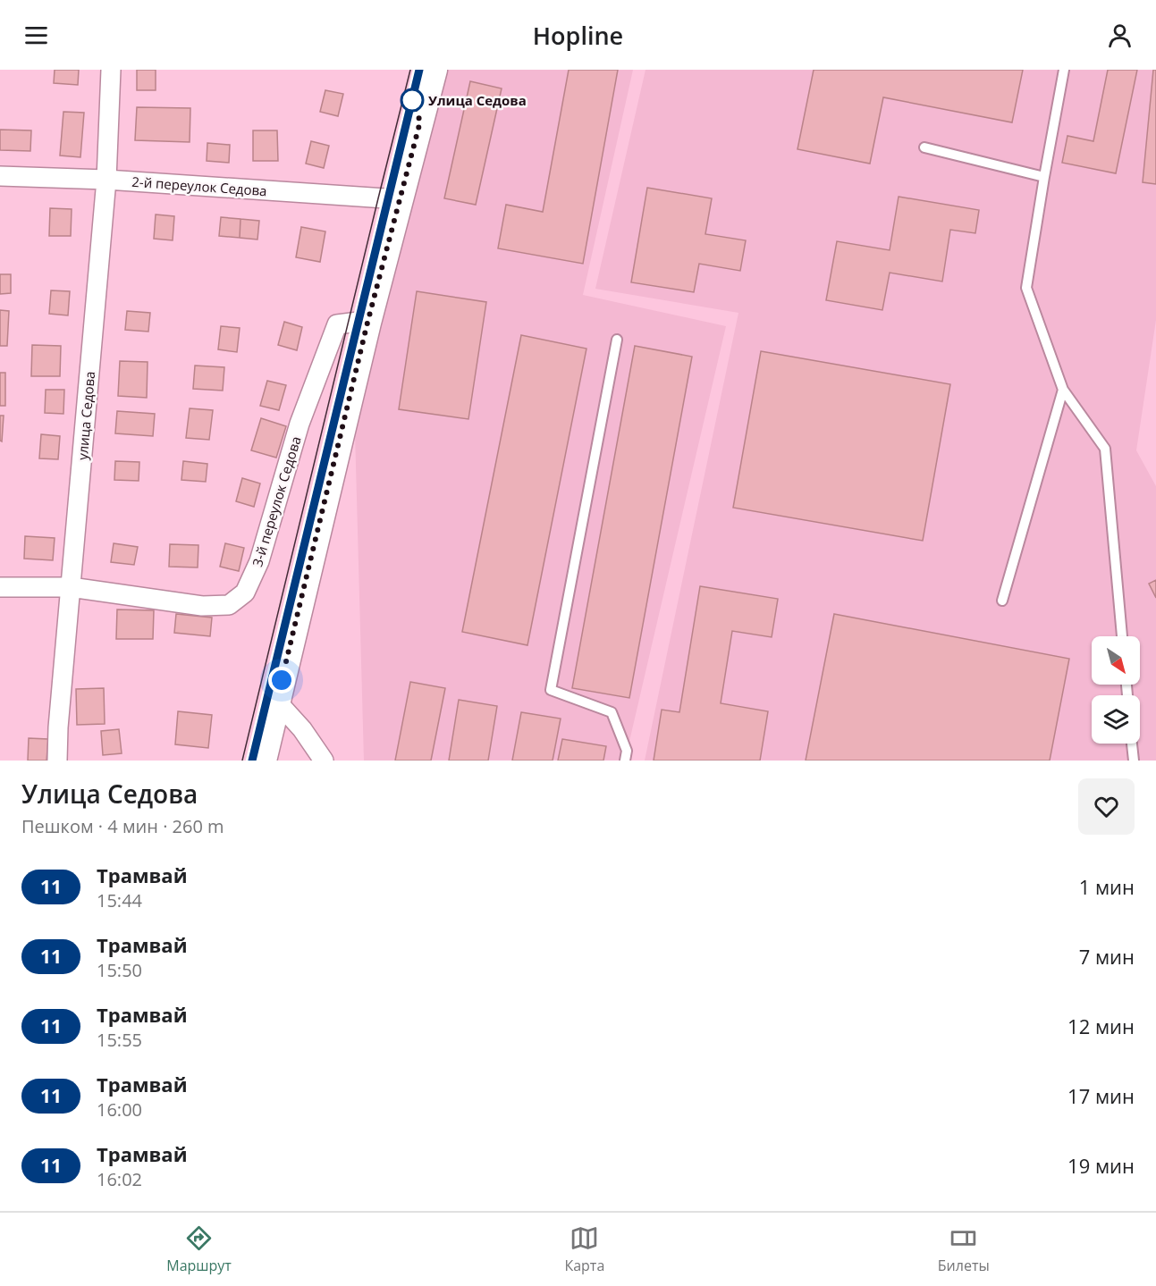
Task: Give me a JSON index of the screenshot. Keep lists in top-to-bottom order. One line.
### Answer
{"streets":{"street":["2-й переулок Седова","улица Седова","3-й переулок Седова"]},"crossings":[["2-й переулок Седова","улица Седова"],["улица Седова","3-й переулок Седова"]],"places":["Улица Седова"],"lines":["tram line 11"],"north":"bottom right","page":{"header":"Hopline","heading":["Улица Седова","Пешком · 4 мин · 260 m"],"list":[{"mark":"11","name":"Трамвай","note":"15:44","value":"1 мин"},{"mark":"11","name":"Трамвай","note":"15:50","value":"7 мин"},{"mark":"11","name":"Трамвай","note":"15:55","value":"12 мин"},{"mark":"11","name":"Трамвай","note":"16:00","value":"17 мин"},{"mark":"11","name":"Трамвай","note":"16:02","value":"19 мин"}],"tabs":["Маршрут","Карта","Билеты"]}}
